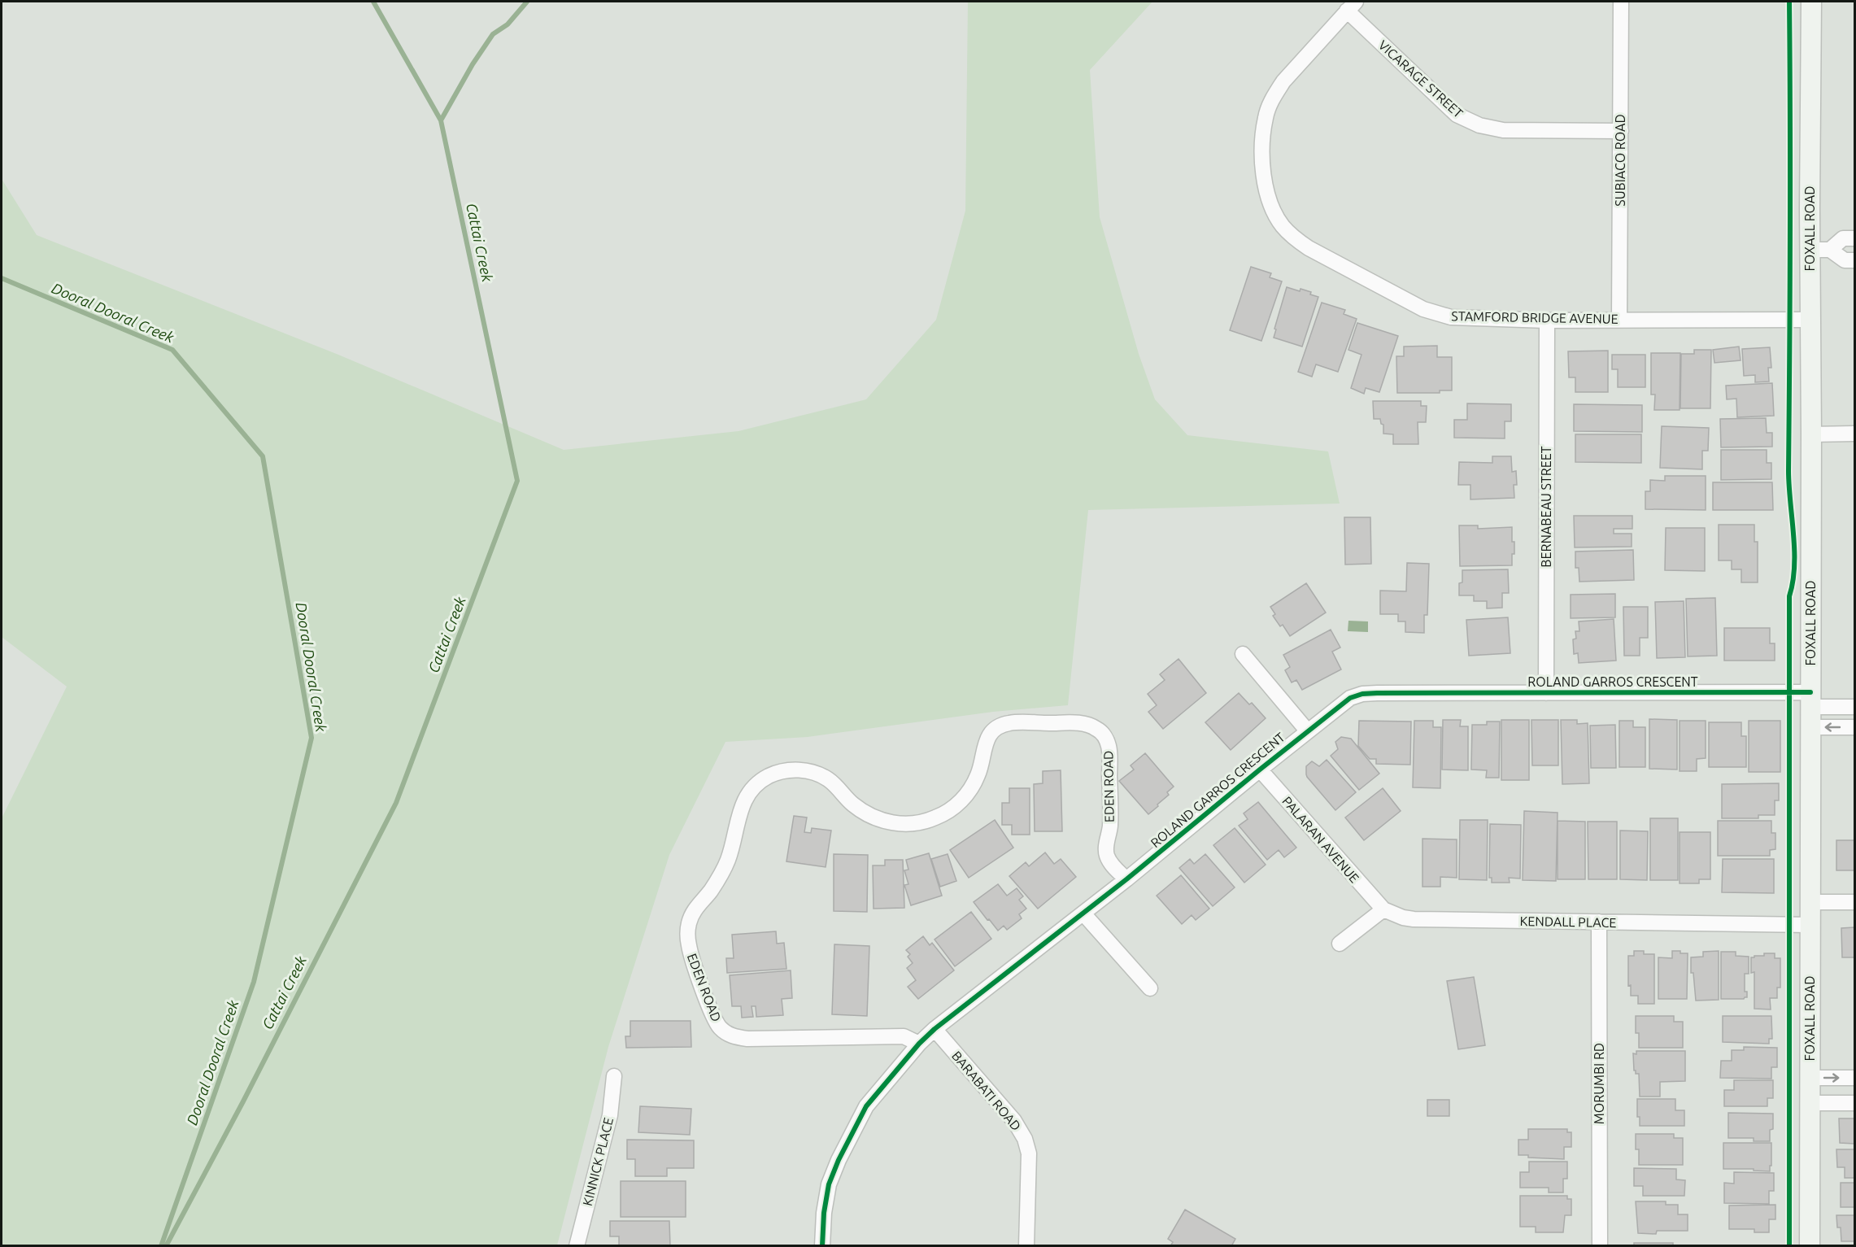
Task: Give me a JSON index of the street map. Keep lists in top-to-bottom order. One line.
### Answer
{"streets":{"street":["VICARAGE STREET","SUBIACO ROAD","FOXALL ROAD","STAMFORD BRIDGE AVENUE","BERNABEAU STREET","ROLAND GARROS CRESCENT","EDEN ROAD","PALARAN AVENUE","KENDALL PLACE","MORUMBI RD","BARABATI ROAD","KINNICK PLACE"]},"crossings":[["VICARAGE STREET","SUBIACO ROAD"],["VICARAGE STREET","STAMFORD BRIDGE AVENUE"],["SUBIACO ROAD","STAMFORD BRIDGE AVENUE"],["FOXALL ROAD","STAMFORD BRIDGE AVENUE"],["FOXALL ROAD","ROLAND GARROS CRESCENT"],["FOXALL ROAD","KENDALL PLACE"],["STAMFORD BRIDGE AVENUE","BERNABEAU STREET"],["BERNABEAU STREET","ROLAND GARROS CRESCENT"],["ROLAND GARROS CRESCENT","EDEN ROAD"],["ROLAND GARROS CRESCENT","PALARAN AVENUE"],["ROLAND GARROS CRESCENT","BARABATI ROAD"],["PALARAN AVENUE","KENDALL PLACE"],["KENDALL PLACE","MORUMBI RD"]],"water":["Cattai Creek","Dooral Dooral Creek"]}
